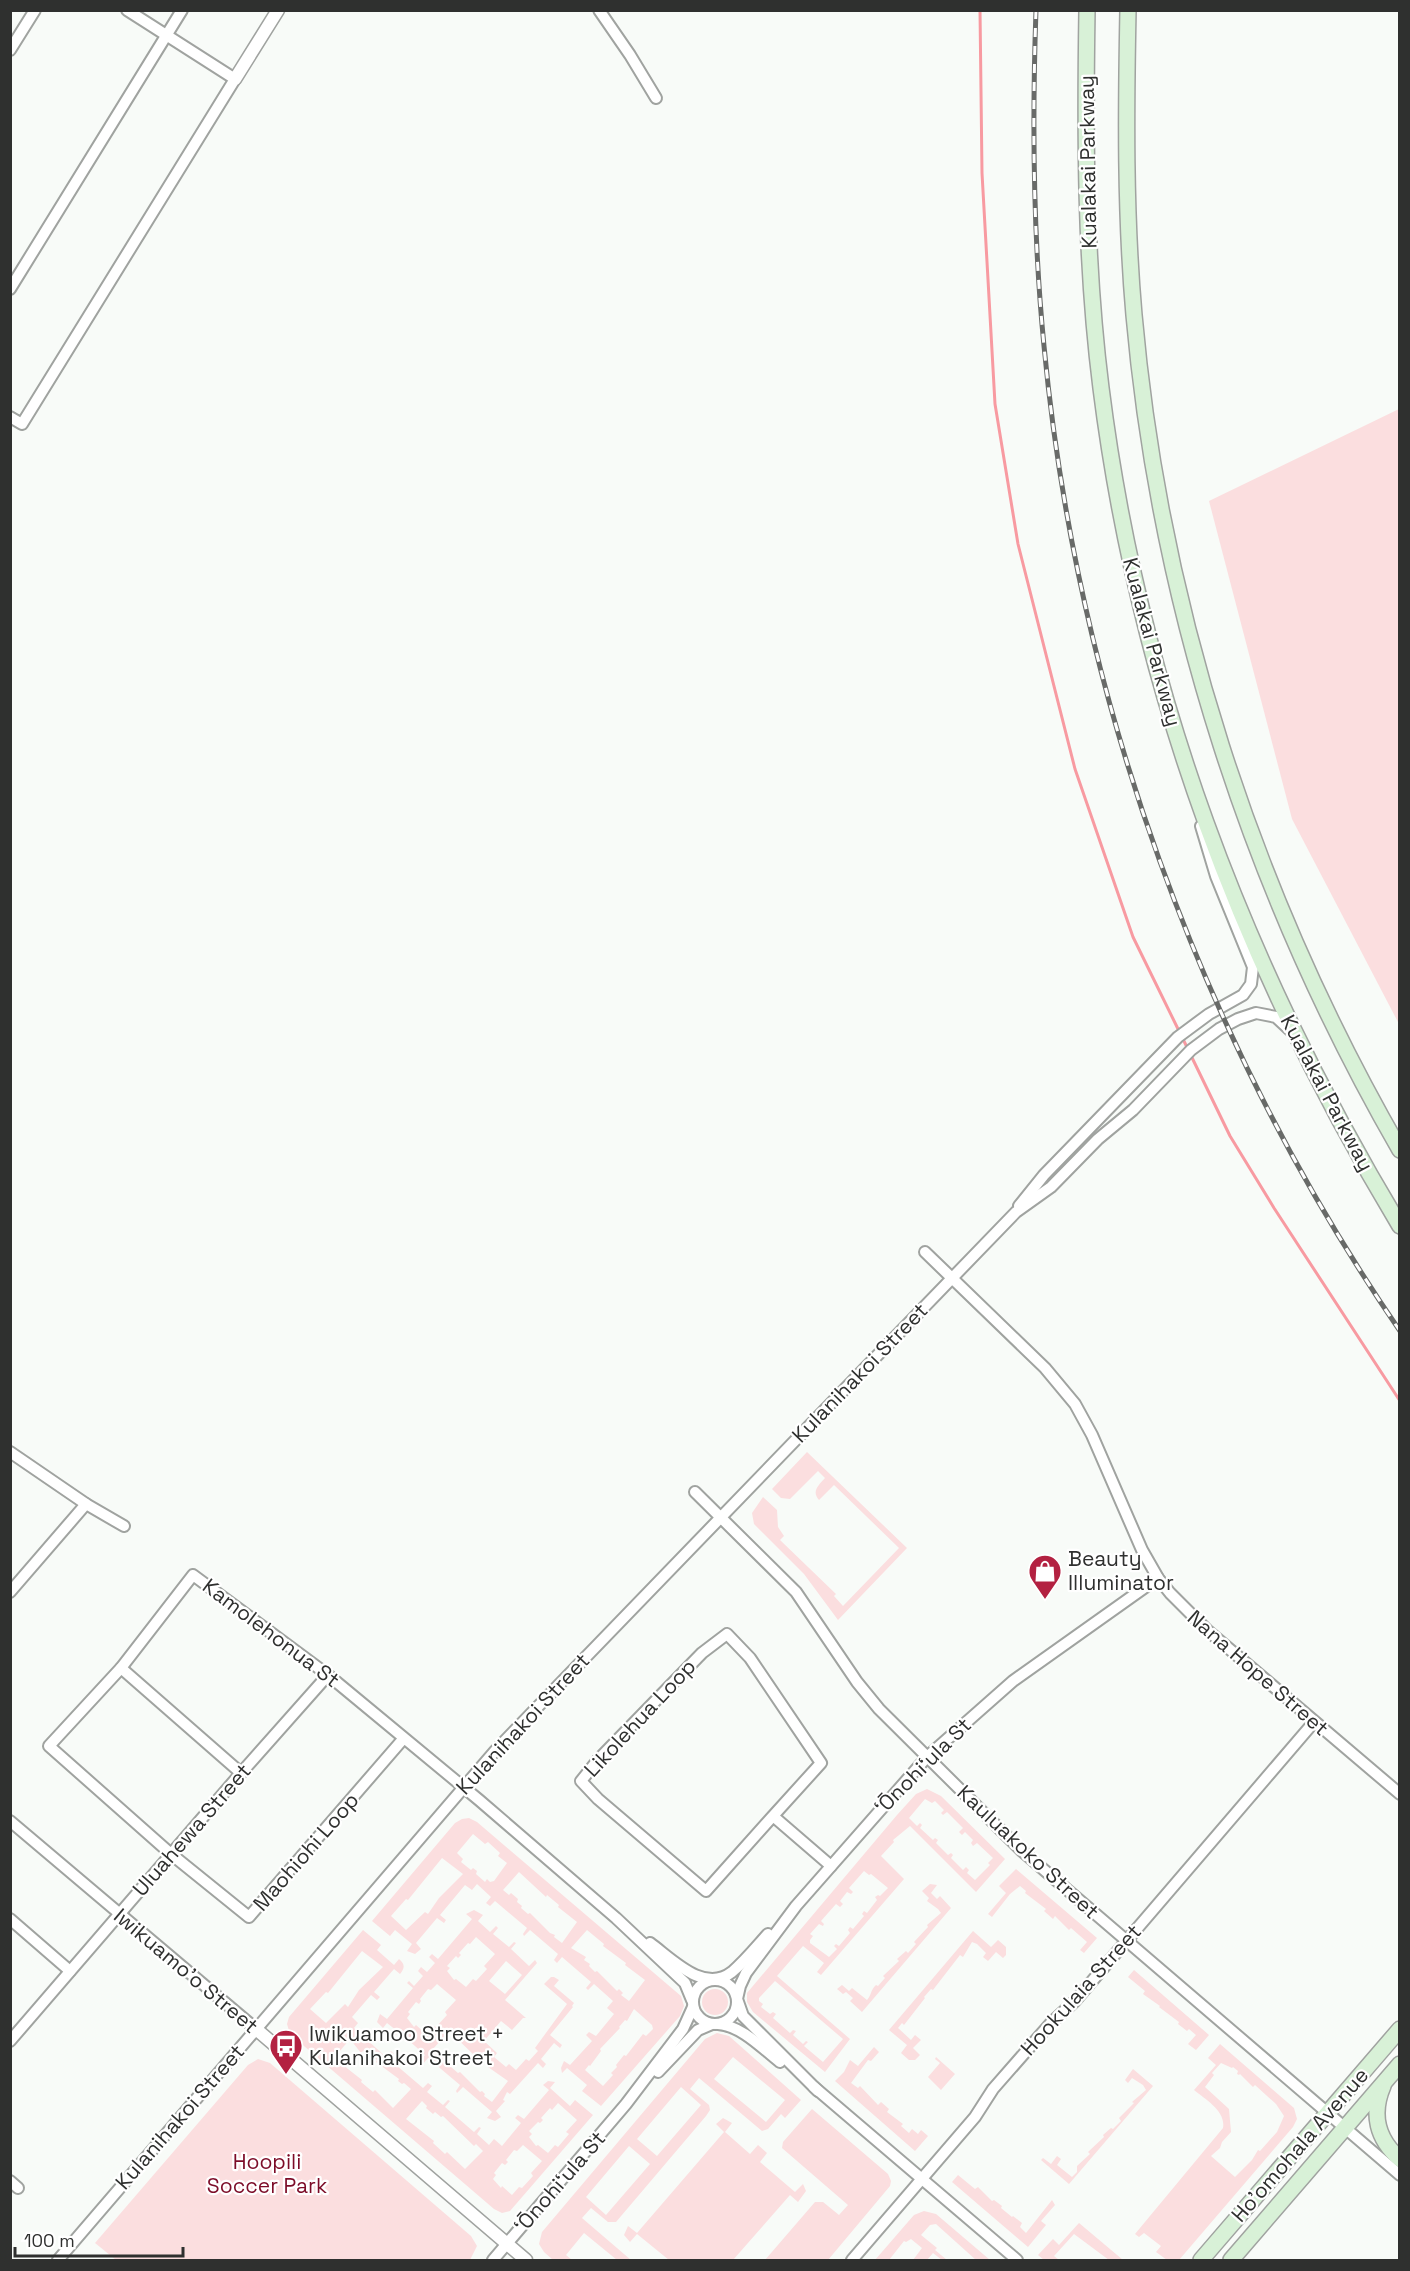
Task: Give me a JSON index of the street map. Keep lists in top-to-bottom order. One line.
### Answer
{"streets":{"main road":["Kualakai Parkway","Ho’omohala Avenue"],"street":["Kulanihakoi Street","Kamolehonua St","Nana Hope Street","Likolehua Loop","‘Ōnohi‘ula St","Uluahewa Street","Maohiohi Loop","Kauluakoko Street","Iwikuamo'o Street","Hookulaia Street"]},"crossings":[["Kualakai Parkway","Kulanihakoi Street"],["Kulanihakoi Street","Kamolehonua St"],["Kulanihakoi Street","Nana Hope Street"],["Kulanihakoi Street","Kauluakoko Street"],["Kulanihakoi Street","Iwikuamo'o Street"],["Kamolehonua St","‘Ōnohi‘ula St"],["Kamolehonua St","Uluahewa Street"],["Kamolehonua St","Maohiohi Loop"],["Nana Hope Street","‘Ōnohi‘ula St"],["Nana Hope Street","Hookulaia Street"],["‘Ōnohi‘ula St","Kauluakoko Street"],["‘Ōnohi‘ula St","Iwikuamo'o Street"],["Uluahewa Street","Maohiohi Loop"],["Uluahewa Street","Iwikuamo'o Street"],["Kauluakoko Street","Hookulaia Street"],["Kauluakoko Street","Ho’omohala Avenue"]],"parks":["Hoopili Soccer Park"],"places":{"shop":["Beauty Illuminator"],"bus stop":["Iwikuamoo Street + Kulanihakoi Street"]},"scale_bar":"100 m"}
